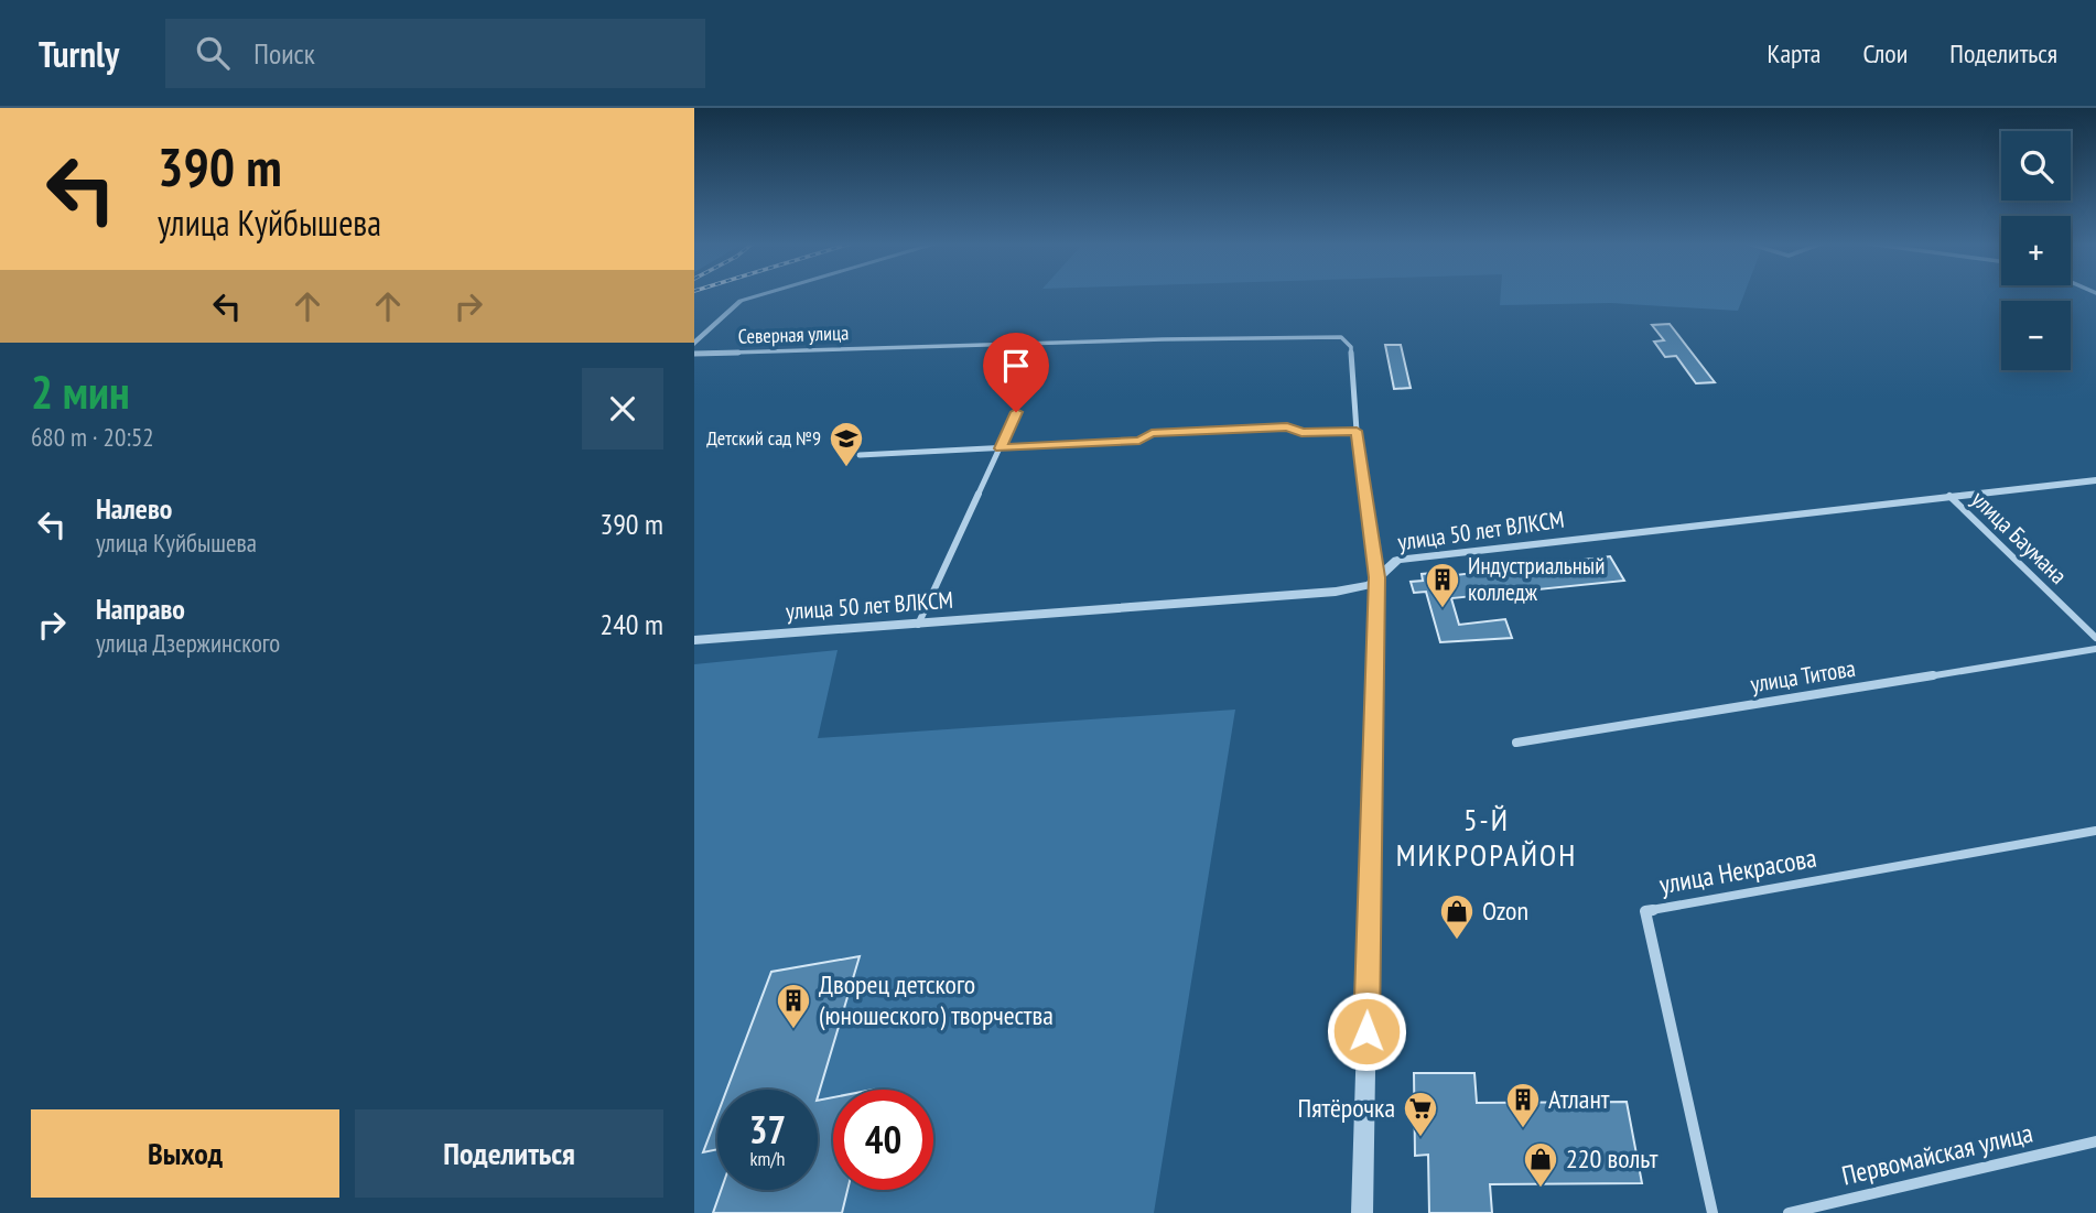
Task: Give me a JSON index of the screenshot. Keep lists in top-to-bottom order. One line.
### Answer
{"streets":{"street":["Северная улица","улица 50 лет ВЛКСМ","улица Баумана","улица Титова","улица Некрасова","Первомайская улица"]},"crossings":[["улица 50 лет ВЛКСМ","улица Баумана"]],"districts":["5-Й МИКРОРАЙОН"],"places":{"school or university":["Детский сад №9"],"building":["Индустриальный колледж","Дворец детского (юношеского) творчества","Атлант"],"shop":["Ozon","220 вольт"],"supermarket":["Пятёрочка"]},"page":{"header":"Turnly","search":"Поиск","nav":["Карта","Слои","Поделиться"],"turn":["390 m","улица Куйбышева"],"map_buttons":["+","−"],"heading":["2 мин","680 m · 20:52"],"list":[{"name":"Налево","note":"улица Куйбышева","value":"390 m"},{"name":"Направо","note":"улица Дзержинского","value":"240 m"}],"speed":"37 km/h","limit":"40","buttons":["Выход","Поделиться"]}}
